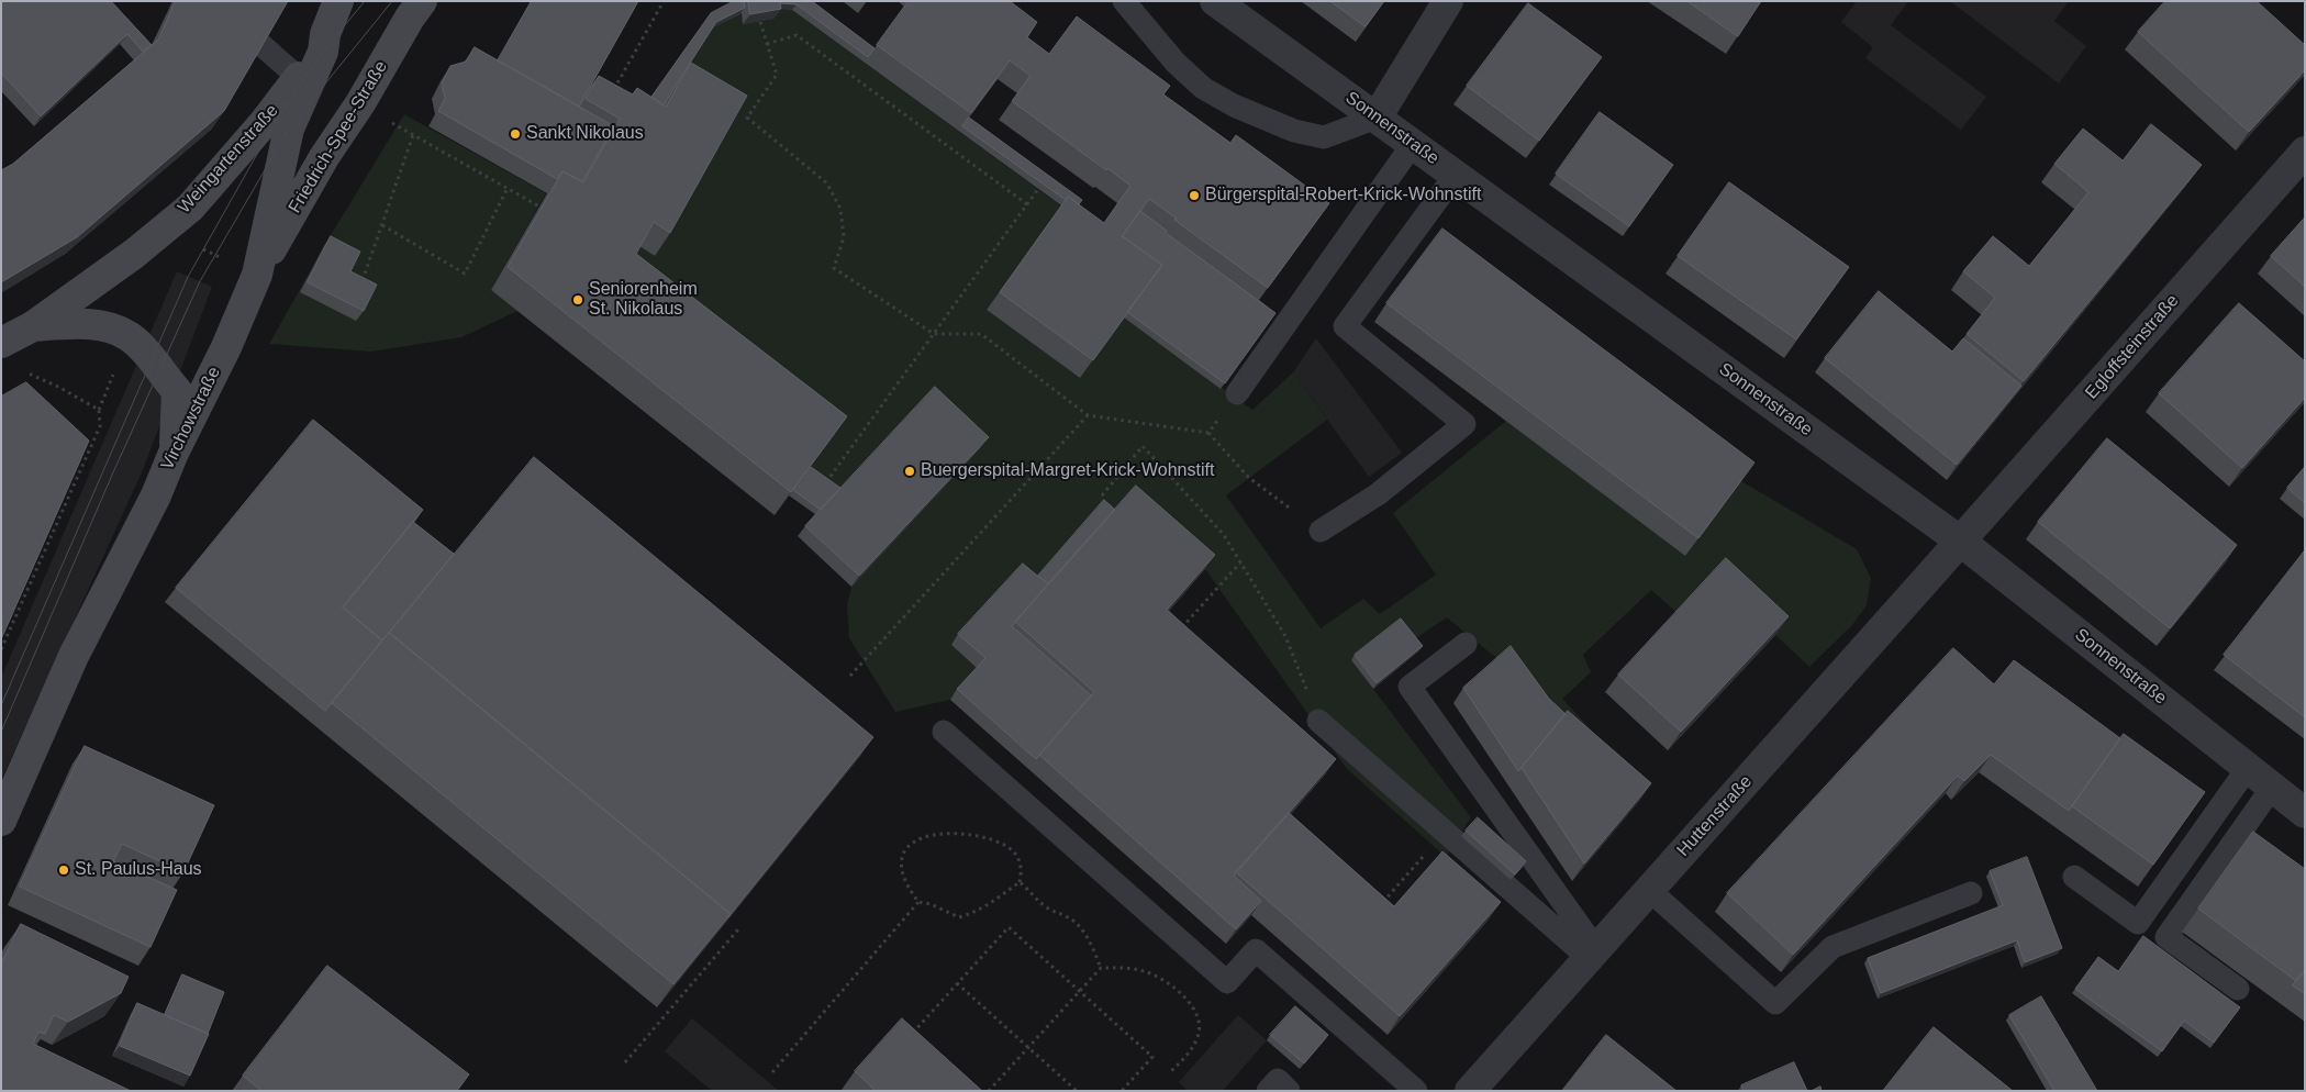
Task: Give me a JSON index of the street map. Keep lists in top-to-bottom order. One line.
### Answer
{"streets":{"street":["Sonnenstraße","Friedrich-Spee-Straße","Weingartenstraße","Egloffsteinstraße","Virchowstraße","Huttenstraße"]},"crossings":[["Sonnenstraße","Egloffsteinstraße"],["Sonnenstraße","Huttenstraße"],["Friedrich-Spee-Straße","Virchowstraße"],["Weingartenstraße","Virchowstraße"],["Egloffsteinstraße","Huttenstraße"]],"places":["Sankt Nikolaus","Bürgerspital-Robert-Krick-Wohnstift","Seniorenheim St. Nikolaus","Buergerspital-Margret-Krick-Wohnstift","St. Paulus-Haus"]}
